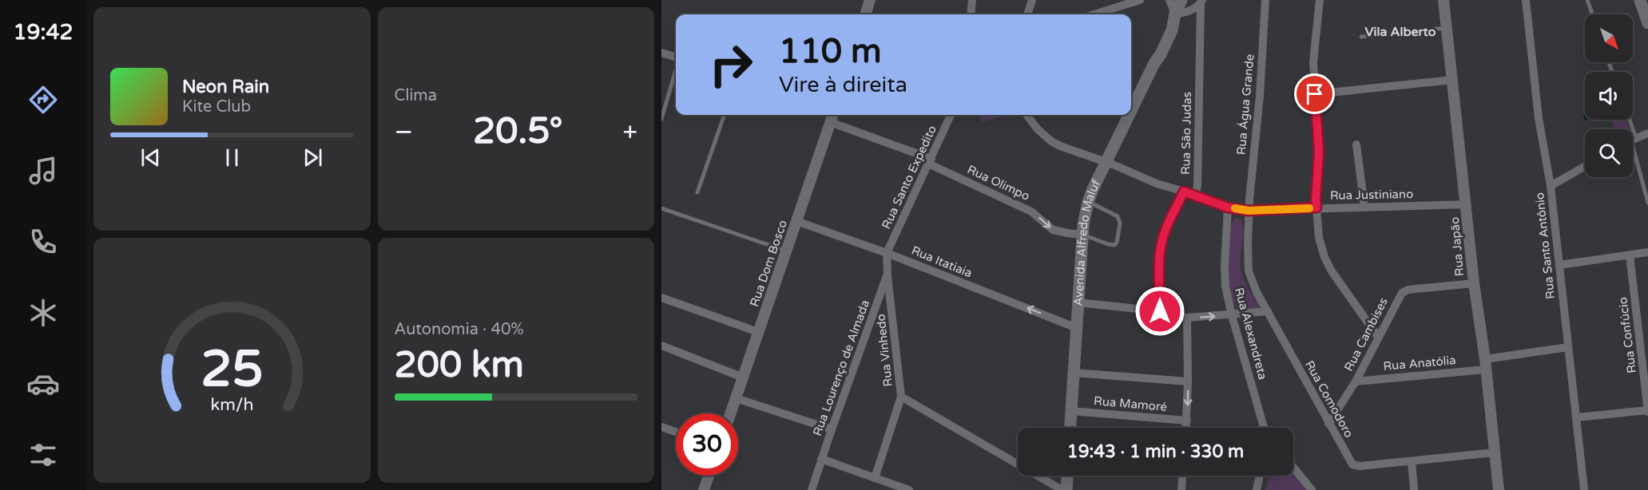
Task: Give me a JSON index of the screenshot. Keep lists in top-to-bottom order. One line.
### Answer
{"streets":{"main road":["Avenida Alfredo Maluf"],"street":["Rua Água Grande","Rua São Judas","Rua Santo Expedito","Rua Olimpo","Rua Justiniano","Rua Santo Antônio","Rua Japão","Rua Itatiaia","Rua Dom Bosco","Rua Alexandreta","Rua Cambises","Rua Confúcio","Rua Vinhedo","Rua Anatólia","Rua Lourenço de Almada","Rua Comodoro","Rua Mamoré"]},"crossings":[["Rua Água Grande","Rua Justiniano"],["Rua Água Grande","Rua Comodoro"],["Rua São Judas","Rua Justiniano"],["Rua São Judas","Avenida Alfredo Maluf"],["Rua Santo Expedito","Rua Olimpo"],["Rua Santo Expedito","Rua Itatiaia"],["Rua Santo Expedito","Rua Lourenço de Almada"],["Rua Olimpo","Avenida Alfredo Maluf"],["Rua Olimpo","Rua Dom Bosco"],["Rua Justiniano","Rua Japão"],["Rua Justiniano","Rua Alexandreta"],["Rua Justiniano","Rua Comodoro"],["Avenida Alfredo Maluf","Rua Itatiaia"],["Avenida Alfredo Maluf","Rua Mamoré"],["Rua Santo Antônio","Rua Anatólia"],["Rua Japão","Rua Cambises"],["Rua Japão","Rua Anatólia"],["Rua Japão","Rua Comodoro"],["Rua Itatiaia","Rua Dom Bosco"],["Rua Itatiaia","Rua Lourenço de Almada"],["Rua Cambises","Rua Anatólia"],["Rua Cambises","Rua Comodoro"],["Rua Vinhedo","Rua Lourenço de Almada"]],"one_way":["Rua Olimpo","Rua Itatiaia"],"districts":["Vila Alberto"],"north":"bottom right","page":{"tabs":"19:42","tile":["Clima",["Autonomia · 40%","200 km"]],"turn":["110 m","Vire à direita"],"song":["Neon Rain","Kite Club"],"heat":["−","20.5°","+"],"limit":"30","trip":"19:43 · 1 min · 330 m","gauge":["25","km/h"]}}
